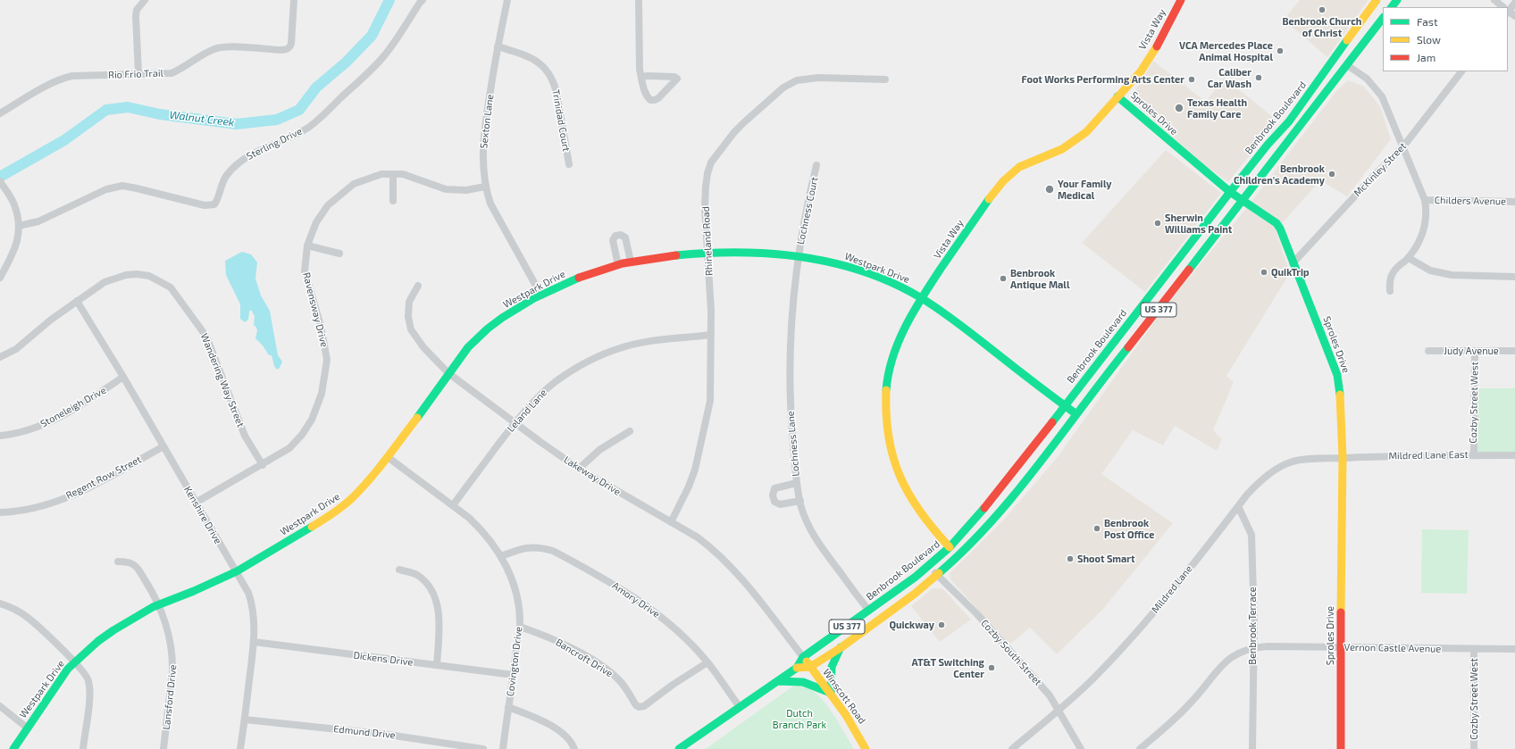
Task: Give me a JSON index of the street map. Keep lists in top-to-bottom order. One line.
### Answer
{"streets":{"main road":["Vista Way","Sproles Drive","Benbrook Boulevard","Westpark Drive","US 377","Winscott Road"],"street":["Rio Frio Trail","Trinidad Court","Sexton Lane","Sterling Drive","McKinley Street","Childers Avenue","Lochness Court","Rhineland Road","Ravensway Drive","Judy Avenue","Wandering Way Street","Cozby Street West","Stoneleigh Drive","Leland Lane","Lochness Lane","Mildred Lane East","Lakeway Drive","Regent Row Street","Kenshire Drive","Mildred Lane","Amory Drive","Benbrook Terrace","Vernon Castle Avenue","Cozby South Street","Bancroft Drive","Dickens Drive","Covington Drive","Lansford Drive","Edmund Drive"]},"crossings":[["Vista Way","Sproles Drive"],["Vista Way","Benbrook Boulevard"],["Vista Way","Westpark Drive"],["Sproles Drive","Benbrook Boulevard"],["Sproles Drive","McKinley Street"],["Sproles Drive","US 377"],["Sproles Drive","Mildred Lane East"],["Sproles Drive","Mildred Lane"],["Sproles Drive","Vernon Castle Avenue"],["Benbrook Boulevard","Westpark Drive"],["Benbrook Boulevard","US 377"],["Benbrook Boulevard","Lochness Lane"],["Benbrook Boulevard","Lakeway Drive"],["Benbrook Boulevard","Amory Drive"],["Benbrook Boulevard","Cozby South Street"],["Benbrook Boulevard","Winscott Road"],["Trinidad Court","Sexton Lane"],["Sexton Lane","Westpark Drive"],["Sexton Lane","Ravensway Drive"],["Lochness Court","Westpark Drive"],["Lochness Court","Lochness Lane"],["Rhineland Road","Westpark Drive"],["Rhineland Road","Leland Lane"],["Rhineland Road","Lakeway Drive"],["Westpark Drive","US 377"],["Westpark Drive","Lochness Lane"],["Westpark Drive","Lakeway Drive"],["Westpark Drive","Kenshire Drive"],["Westpark Drive","Covington Drive"],["Westpark Drive","Lansford Drive"],["Ravensway Drive","Wandering Way Street"],["Ravensway Drive","Kenshire Drive"],["US 377","Cozby South Street"],["US 377","Winscott Road"],["Judy Avenue","Cozby Street West"],["Wandering Way Street","Kenshire Drive"],["Cozby Street West","Mildred Lane East"],["Cozby Street West","Vernon Castle Avenue"],["Stoneleigh Drive","Kenshire Drive"],["Leland Lane","Lakeway Drive"],["Leland Lane","Covington Drive"],["Mildred Lane East","Mildred Lane"],["Lakeway Drive","Winscott Road"],["Regent Row Street","Kenshire Drive"],["Kenshire Drive","Dickens Drive"],["Kenshire Drive","Edmund Drive"],["Mildred Lane","Benbrook Terrace"],["Mildred Lane","Cozby South Street"],["Amory Drive","Bancroft Drive"],["Amory Drive","Covington Drive"],["Benbrook Terrace","Vernon Castle Avenue"],["Bancroft Drive","Covington Drive"],["Dickens Drive","Covington Drive"]],"water":["Walnut Creek"],"parks":["Dutch Branch Park"],"places":["Benbrook Church of Christ","VCA Mercedes Place Animal Hospital","Caliber Car Wash","Foot Works Performing Arts Center","Texas Health Family Care","Benbrook Children's Academy","Your Family Medical","Sherwin Williams Paint","QuikTrip","Benbrook Antique Mall","Benbrook Post Office","Shoot Smart","Quickway","AT&T Switching Center"],"legend":["Fast","Slow","Jam"]}
